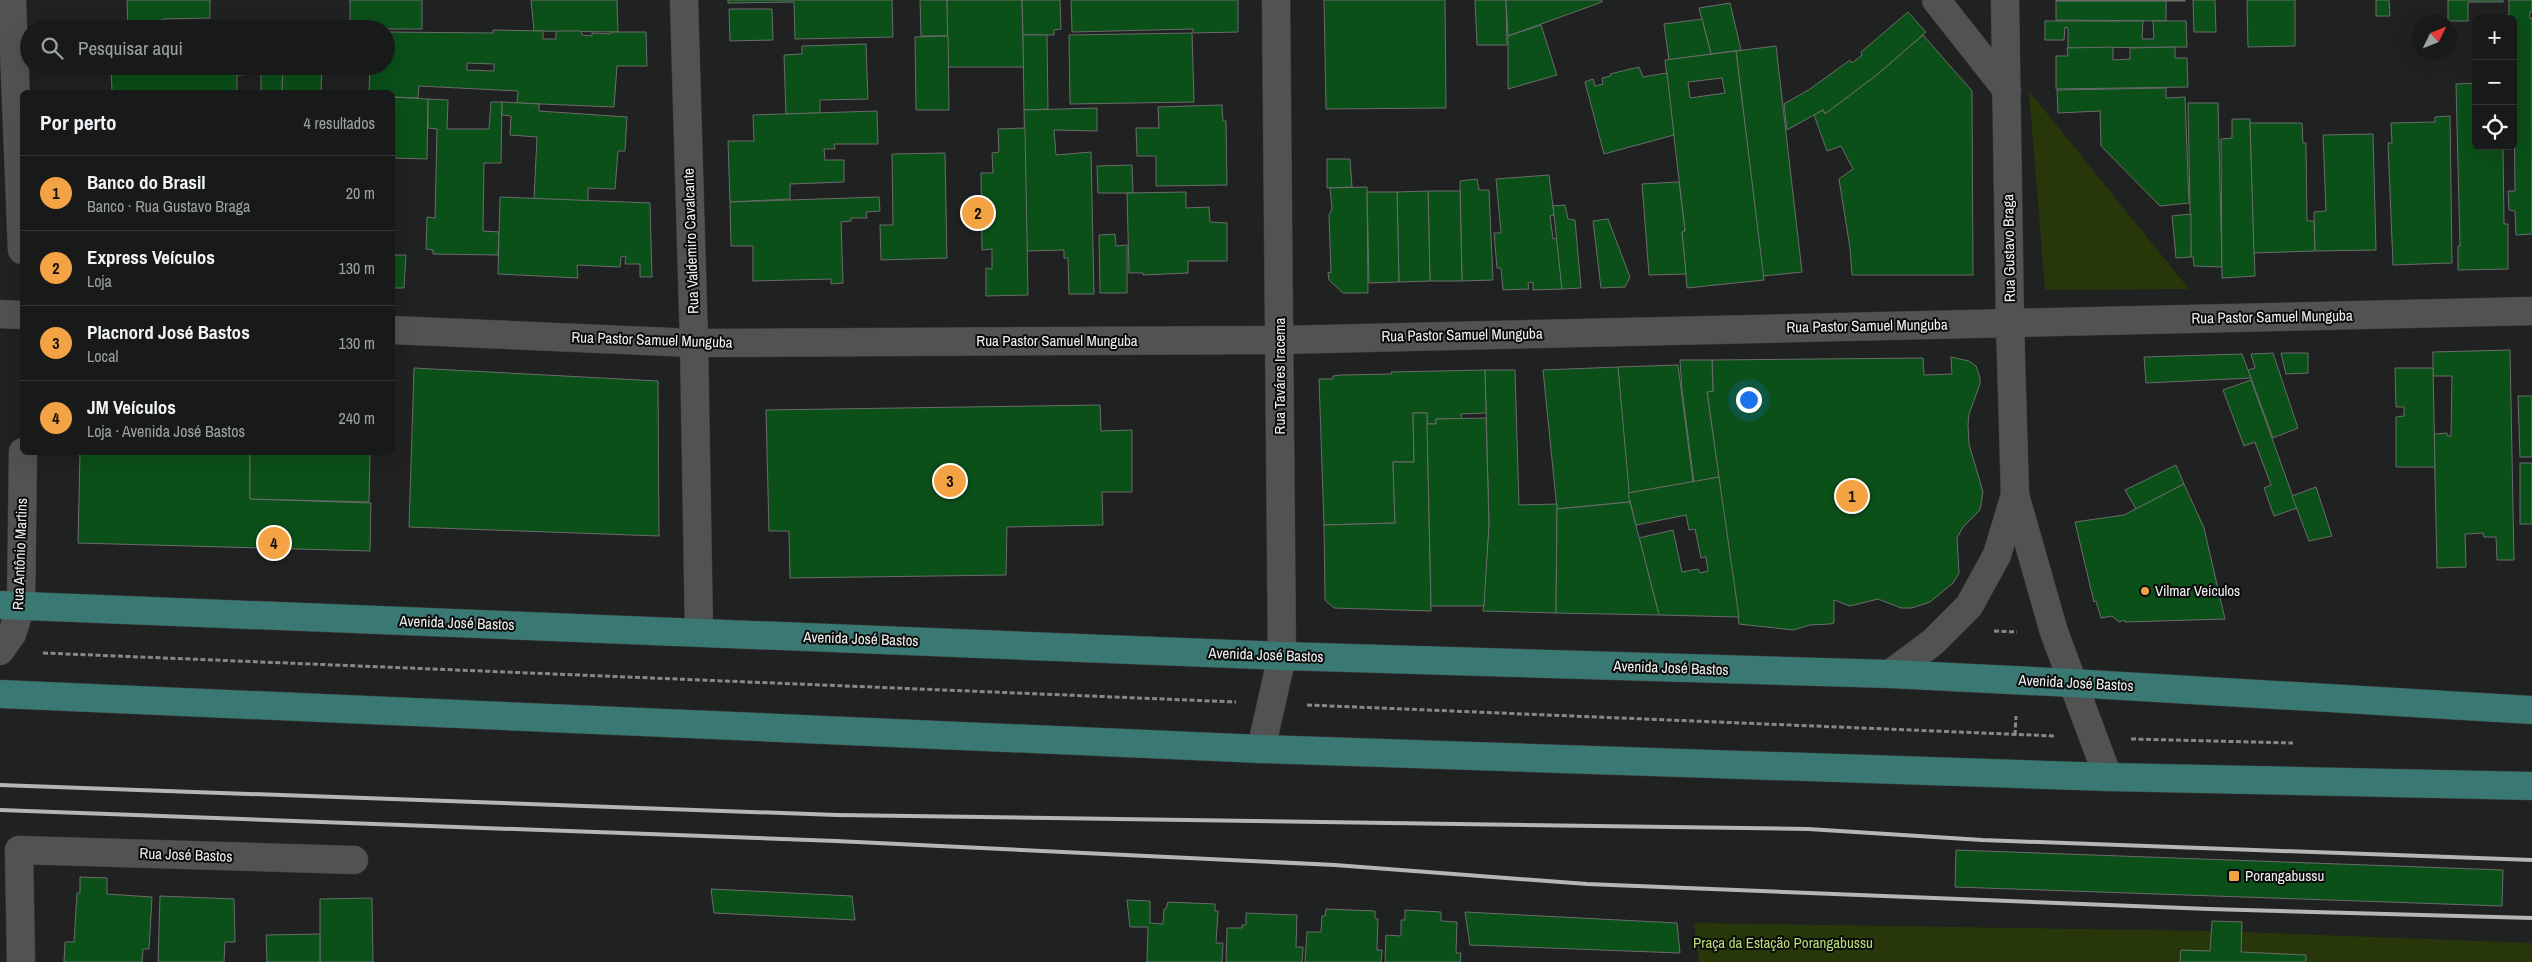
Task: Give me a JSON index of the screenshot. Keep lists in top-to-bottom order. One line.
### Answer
{"streets":{"main road":["Avenida José Bastos"],"street":["Rua Valdemiro Cavalcante","Rua Gustavo Braga","Rua Pastor Samuel Munguba","Rua Taváres Iracema","Rua Antônio Martins","Rua José Bastos"]},"crossings":[["Rua Valdemiro Cavalcante","Rua Pastor Samuel Munguba"],["Rua Valdemiro Cavalcante","Avenida José Bastos"],["Rua Gustavo Braga","Rua Pastor Samuel Munguba"],["Rua Gustavo Braga","Avenida José Bastos"],["Rua Pastor Samuel Munguba","Rua Taváres Iracema"],["Rua Taváres Iracema","Avenida José Bastos"],["Rua Antônio Martins","Avenida José Bastos"]],"parks":["Praça da Estação Porangabussu"],"places":{"other":["Vilmar Veículos"],"transit":["Porangabussu"]},"north":"top right","page":{"map_buttons":["+","−"],"search":"Pesquisar aqui","heading":["Por perto","4 resultados"],"list":[{"mark":"1","name":"Banco do Brasil","note":"Banco · Rua Gustavo Braga","value":"20 m"},{"mark":"2","name":"Express Veículos","note":"Loja","value":"130 m"},{"mark":"3","name":"Placnord José Bastos","note":"Local","value":"130 m"},{"mark":"4","name":"JM Veículos","note":"Loja · Avenida José Bastos","value":"240 m"}],"pins":["2","3","1","4"]}}
